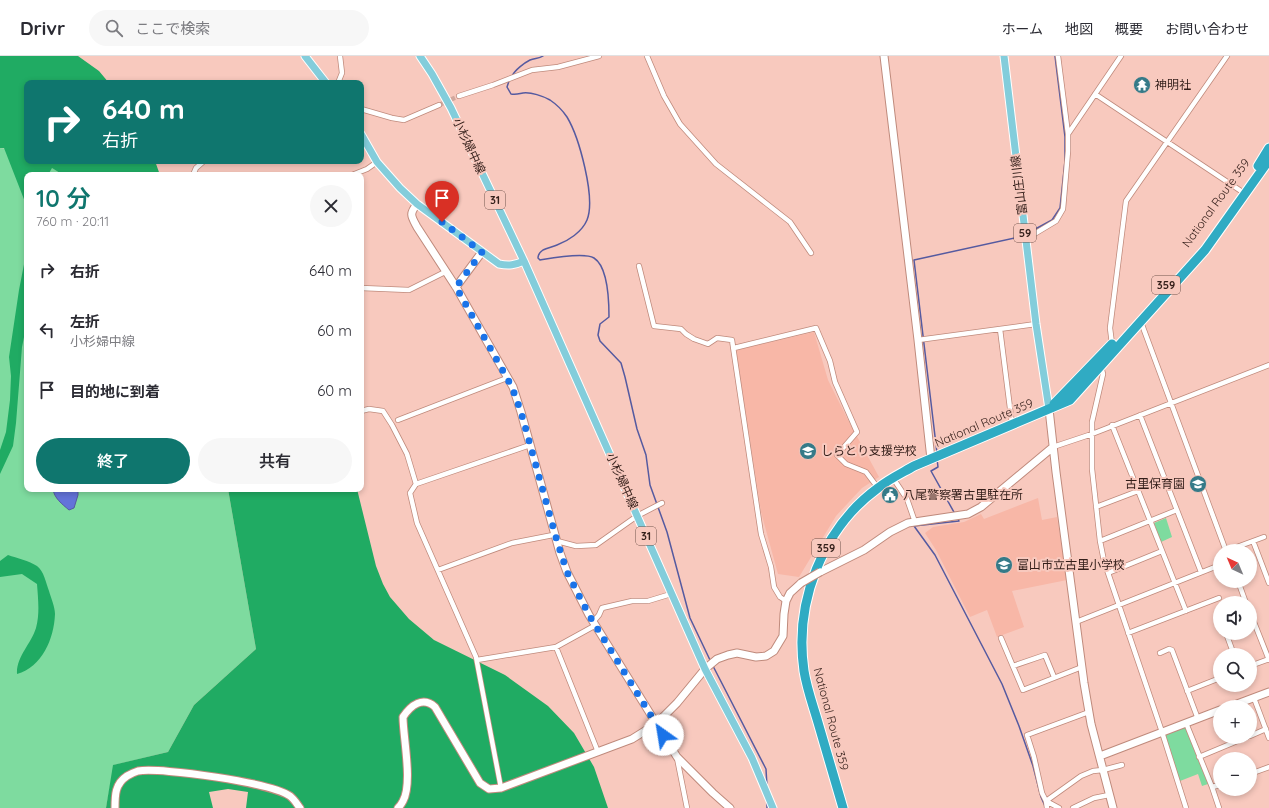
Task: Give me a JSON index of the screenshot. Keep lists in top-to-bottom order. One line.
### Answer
{"streets":{"highway":["National Route 359","359"],"main road":["小杉婦中線","富山庄川線","31","59"]},"crossings":[["富山庄川線","National Route 359"]],"places":{"temple":["神明社"],"school or university":["しらとり支援学校","古里保育園","富山市立古里小学校"],"public building":["八尾警察署古里駐在所"]},"north":"top left","page":{"header":"Drivr","search":"ここで検索","nav":["ホーム","地図","概要","お問い合わせ"],"turn":["640 m","右折"],"heading":["10 分","760 m · 20:11"],"list":[{"name":"右折","value":"640 m"},{"name":"左折","note":"小杉婦中線","value":"60 m"},{"name":"目的地に到着","value":"60 m"}],"buttons":["終了","共有"],"map_buttons":["+","−"]}}
